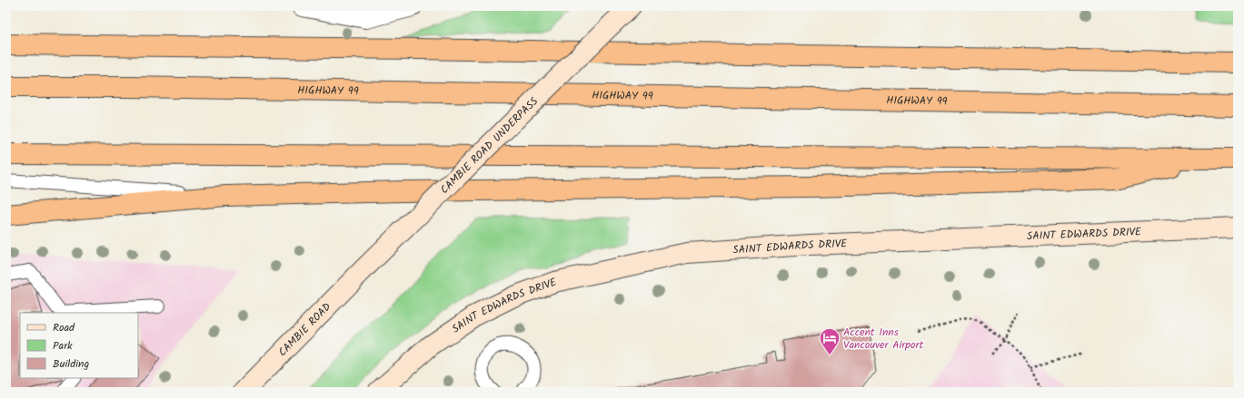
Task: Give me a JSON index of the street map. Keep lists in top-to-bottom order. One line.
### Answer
{"streets":{"highway":["HIGHWAY 99"],"street":["CAMBIE ROAD UNDERPASS","SAINT EDWARDS DRIVE","CAMBIE ROAD"]},"crossings":[["CAMBIE ROAD UNDERPASS","CAMBIE ROAD"]],"places":{"hotel":["Accent Inns Vancouver Airport"]},"legend":["Road","Park","Building"]}
